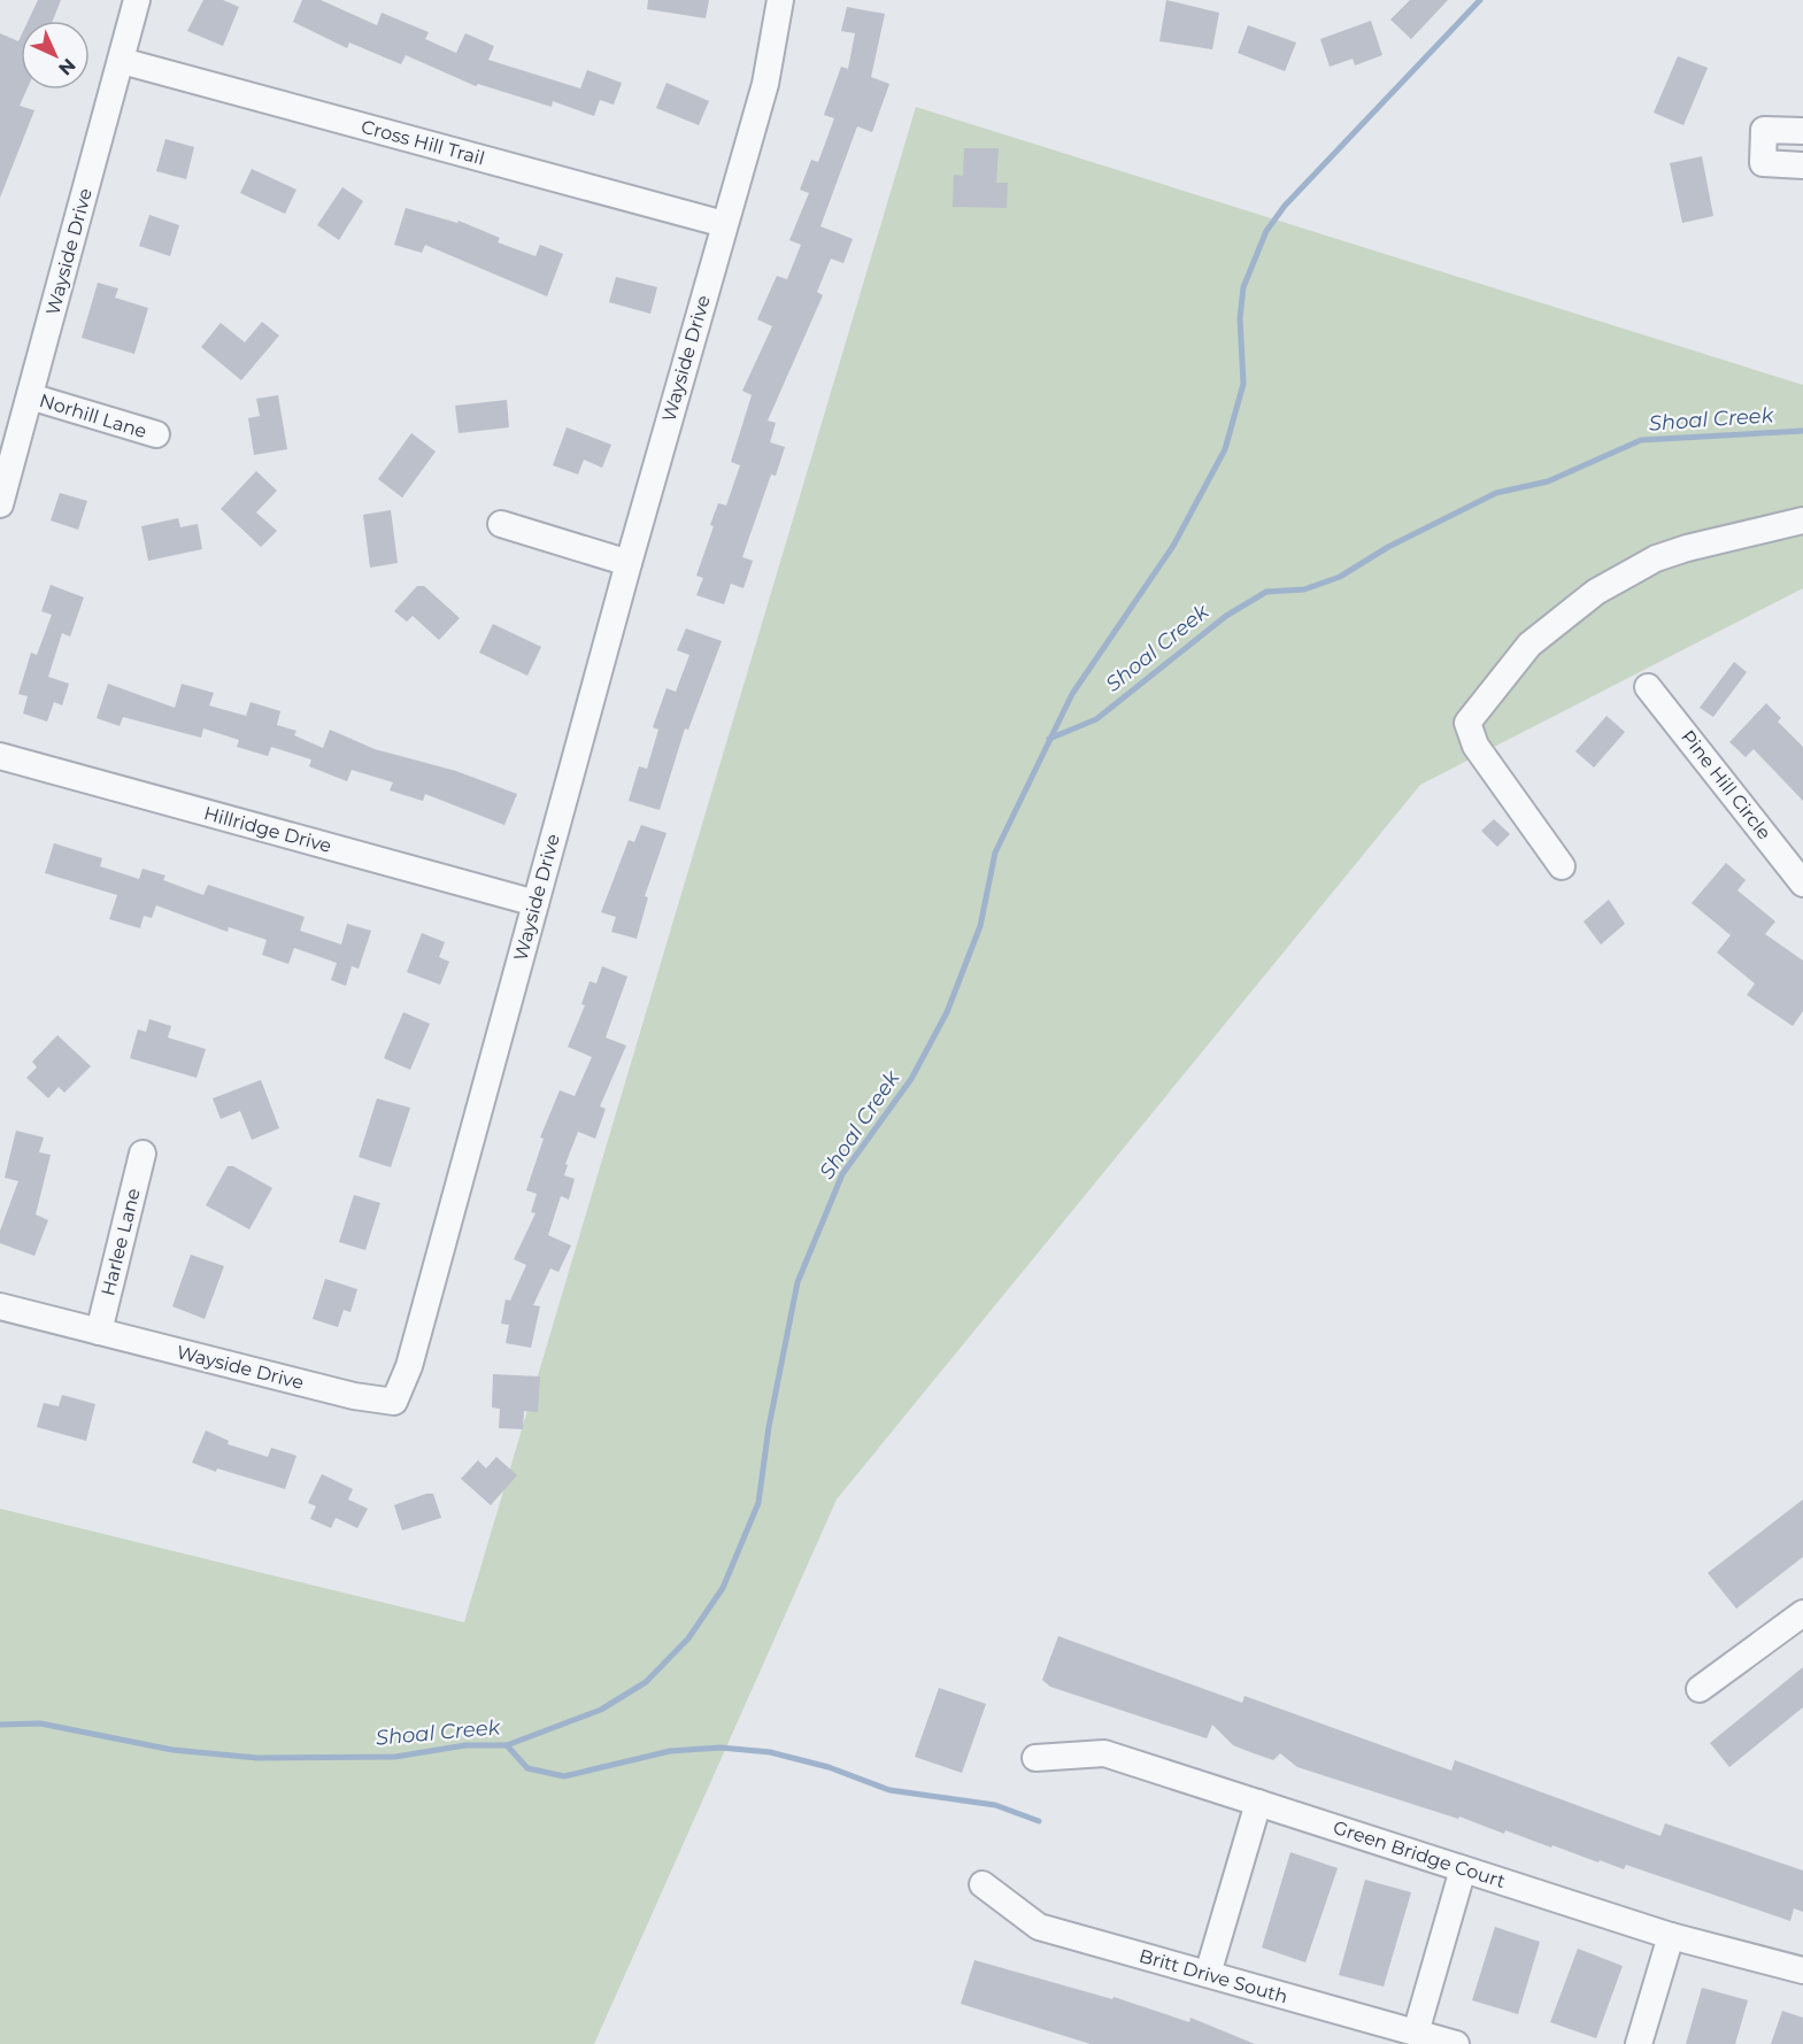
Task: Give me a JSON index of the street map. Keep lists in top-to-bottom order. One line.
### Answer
{"streets":{"street":["Cross Hill Trail","Wayside Drive","Norhill Lane","Pine Hill Circle","Hillridge Drive","Harlee Lane","Green Bridge Court","Britt Drive South"]},"crossings":[["Cross Hill Trail","Wayside Drive"],["Wayside Drive","Norhill Lane"],["Wayside Drive","Hillridge Drive"],["Wayside Drive","Harlee Lane"]],"water":["Shoal Creek"],"north":"bottom right"}
